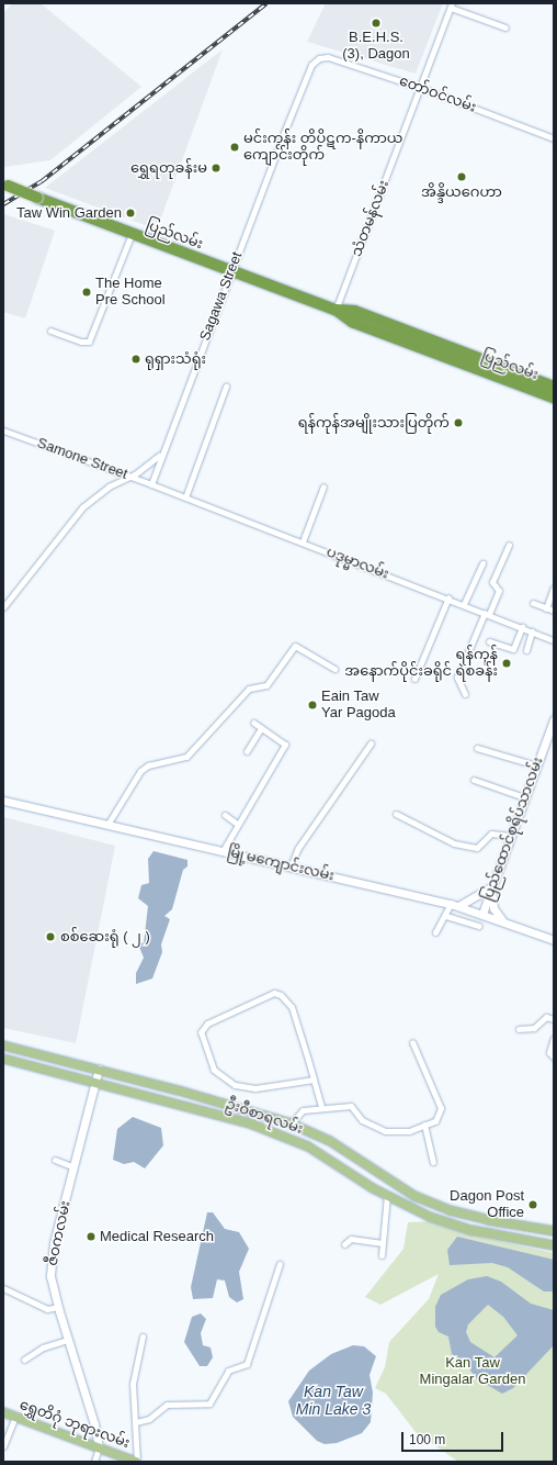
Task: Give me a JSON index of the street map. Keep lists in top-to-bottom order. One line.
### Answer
{"streets":{"highway":["ပြည်လမ်း"],"main road":["ပြည်ထောင်စုရိပ်သာလမ်း","မြို့မကျောင်းလမ်း","ဦးဝီစာရလမ်း","ဇီဝကလမ်း","ရွှေတိဂုံ ဘုရားလမ်း"],"street":["တော်ဝင်လမ်း","သံတမန်လမ်း","Sagawa Street","Samone Street","ပဒုမ္မာလမ်း"]},"crossings":[["တော်ဝင်လမ်း","သံတမန်လမ်း"],["တော်ဝင်လမ်း","Sagawa Street"],["သံတမန်လမ်း","ပြည်လမ်း"],["ပြည်လမ်း","Sagawa Street"],["Sagawa Street","Samone Street"],["Samone Street","ပဒုမ္မာလမ်း"],["ပြည်ထောင်စုရိပ်သာလမ်း","မြို့မကျောင်းလမ်း"],["ဦးဝီစာရလမ်း","ဇီဝကလမ်း"],["ဇီဝကလမ်း","ရွှေတိဂုံ ဘုရားလမ်း"]],"water":["Kan Taw Min Lake 3"],"parks":["Kan Taw Mingalar Garden"],"places":["B.E.H.S. (3), Dagon","မင်းကွန်း တိပိဋက-နိကာယ ကျောင်းတိုက်","ရွှေရတုခန်းမ","အိန္ဒိယဂေဟာ","Taw Win Garden","The Home Pre School","ရုရှားသံရုံး","ရန်ကုန်အမျိုးသားပြတိုက်","ရန်ကုန် အနောက်ပိုင်းခရိုင် ရဲစခန်း","Eain Taw Yar Pagoda","စစ်ဆေးရုံ ( ၂ )","Dagon Post Office","Medical Research"],"scale_bar":"100 m"}
